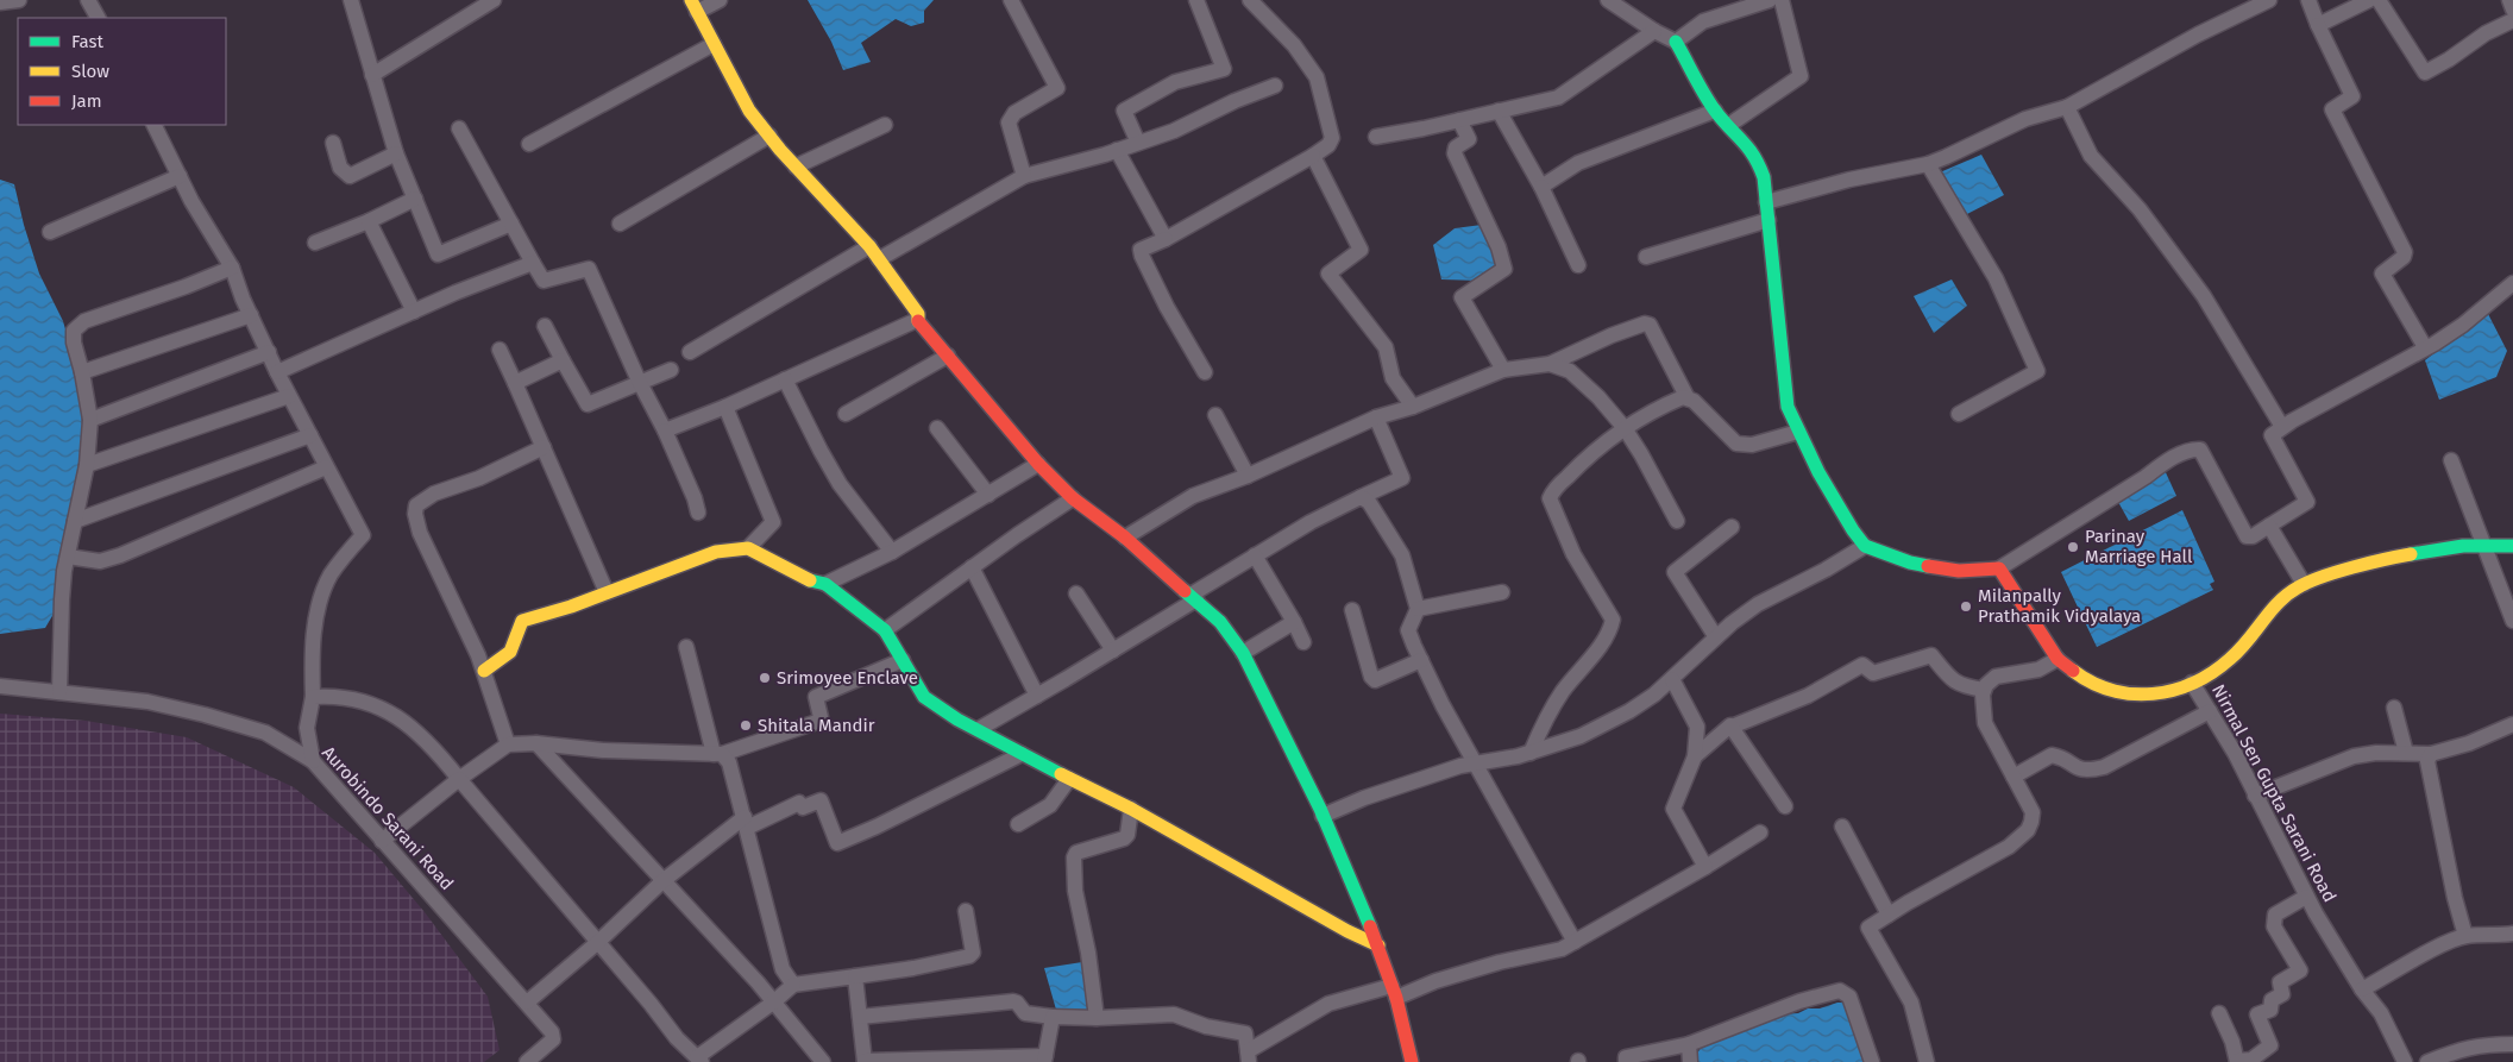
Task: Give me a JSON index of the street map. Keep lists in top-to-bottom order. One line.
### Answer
{"streets":{"street":["Nirmal Sen Gupta Sarani Road","Aurobindo Sarani Road"]},"places":["Parinay Marriage Hall","Milanpally Prathamik Vidyalaya","Srimoyee Enclave","Shitala Mandir"],"legend":["Fast","Slow","Jam"]}
